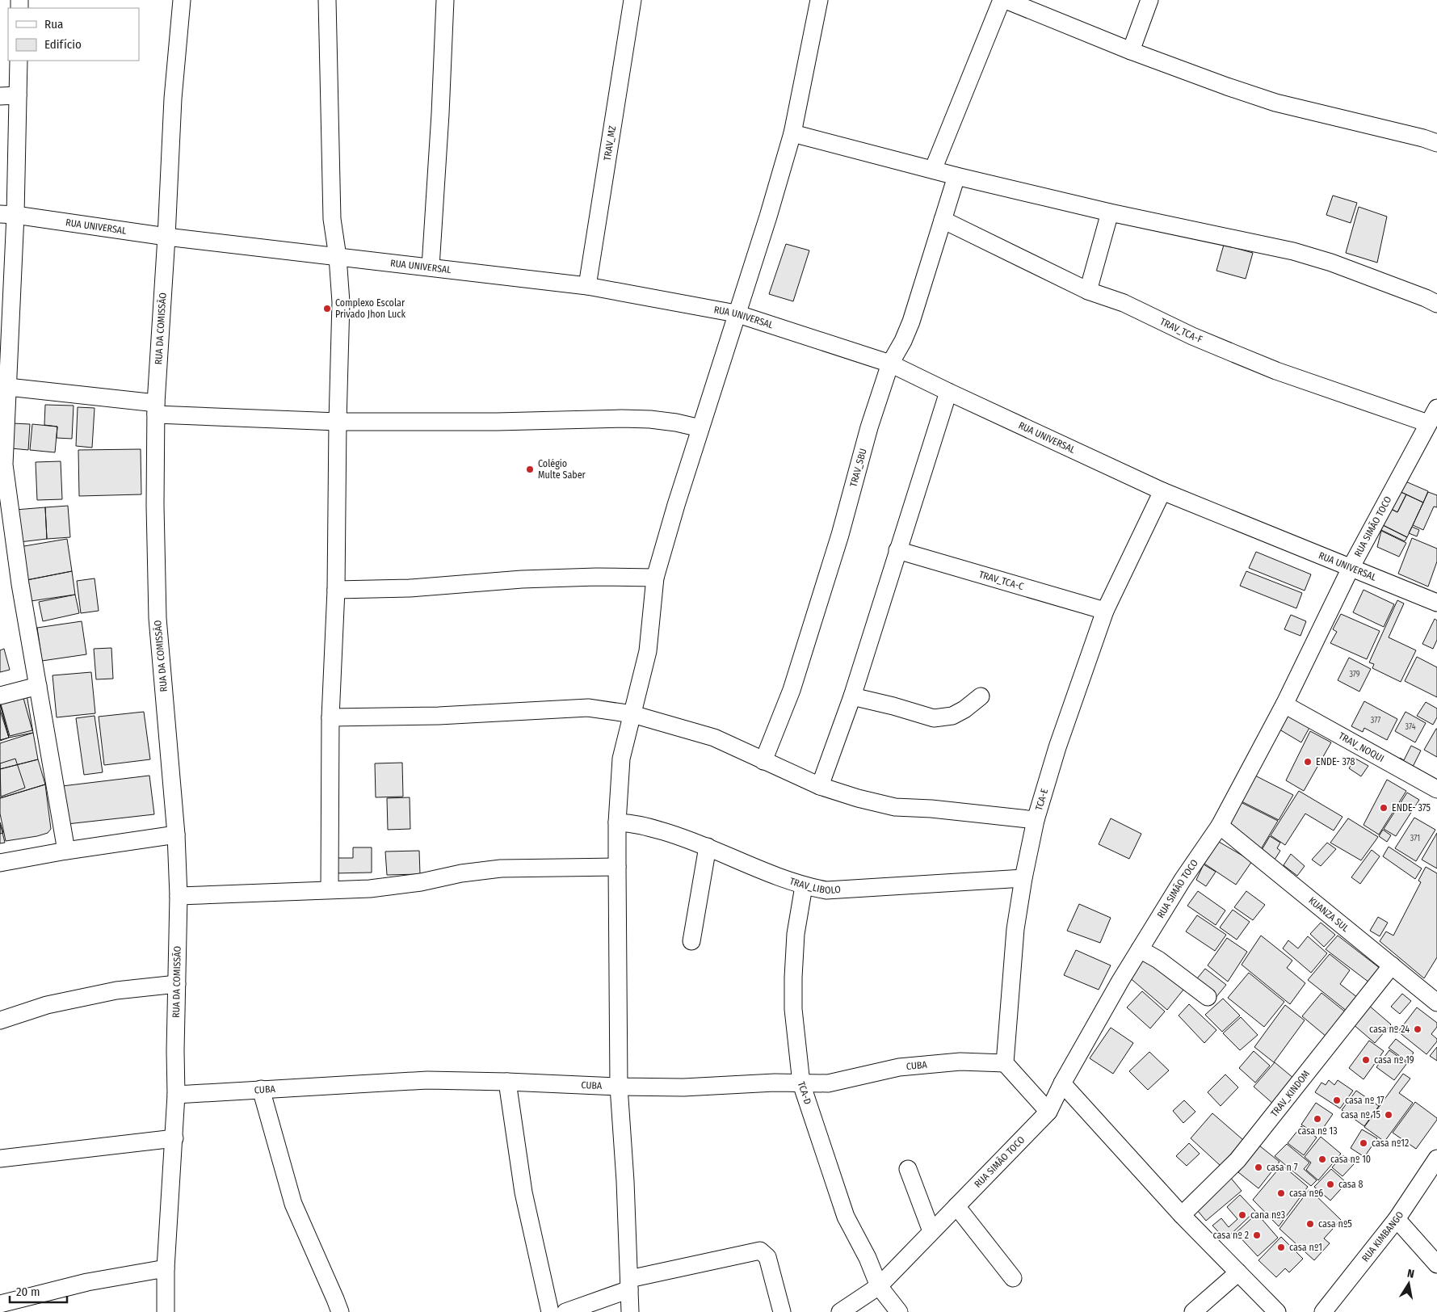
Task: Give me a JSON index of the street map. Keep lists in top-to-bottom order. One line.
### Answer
{"streets":{"street":["TRAV_MZ","RUA UNIVERSAL","RUA DA COMISSÃO","TRAV_TCA-F","TRAV_SBU","RUA SIMÃO TOCO","TRAV_TCA-C","TRAV_NOQUI","TCA-E","TRAV_LIBOLO","KUANZA SUL","CUBA","TCA-D","TRAV_KINDOM","RUA KIMBANGO"]},"crossings":[["TRAV_MZ","RUA UNIVERSAL"],["RUA UNIVERSAL","RUA DA COMISSÃO"],["RUA UNIVERSAL","TRAV_SBU"],["RUA UNIVERSAL","RUA SIMÃO TOCO"],["RUA UNIVERSAL","TCA-E"],["RUA DA COMISSÃO","CUBA"],["TRAV_TCA-F","TRAV_SBU"],["TRAV_TCA-F","RUA SIMÃO TOCO"],["RUA SIMÃO TOCO","TRAV_NOQUI"],["RUA SIMÃO TOCO","KUANZA SUL"],["RUA SIMÃO TOCO","TCA-D"],["TRAV_TCA-C","TCA-E"],["TCA-E","TRAV_LIBOLO"],["TCA-E","CUBA"],["TRAV_LIBOLO","TCA-D"],["KUANZA SUL","TRAV_KINDOM"],["CUBA","TCA-D"]],"places":["Complexo Escolar Privado Jhon Luck","Colégio Multe Saber","ENDE- 378","ENDE- 375","casa nº 24","casa nº 19","casa nº 17","casa nº 15","casa nº 13","casa nº12","casa nº 10","casa n 7","casa 8","casa nº6","cana nº3","casa nº5","casa nº 2","casa nº1"],"house_numbers":["379","377","374","371"],"legend":["Rua","Edifício"],"scale_bar":"20 m","north":"top"}
